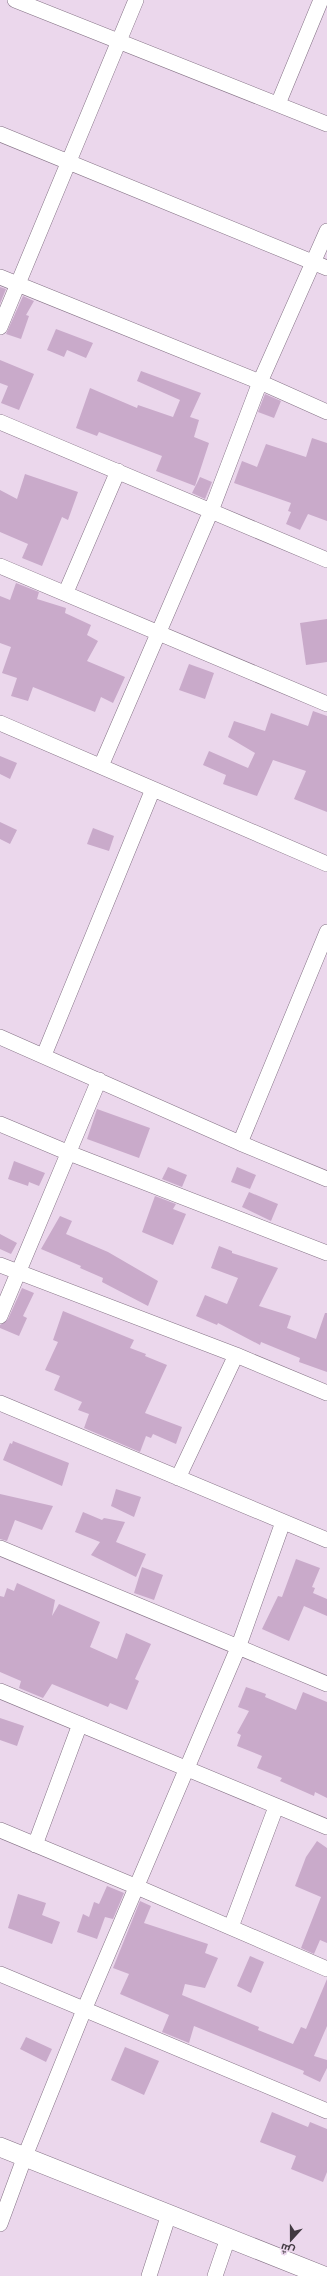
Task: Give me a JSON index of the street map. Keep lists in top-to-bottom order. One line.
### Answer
{"north":"bottom"}
